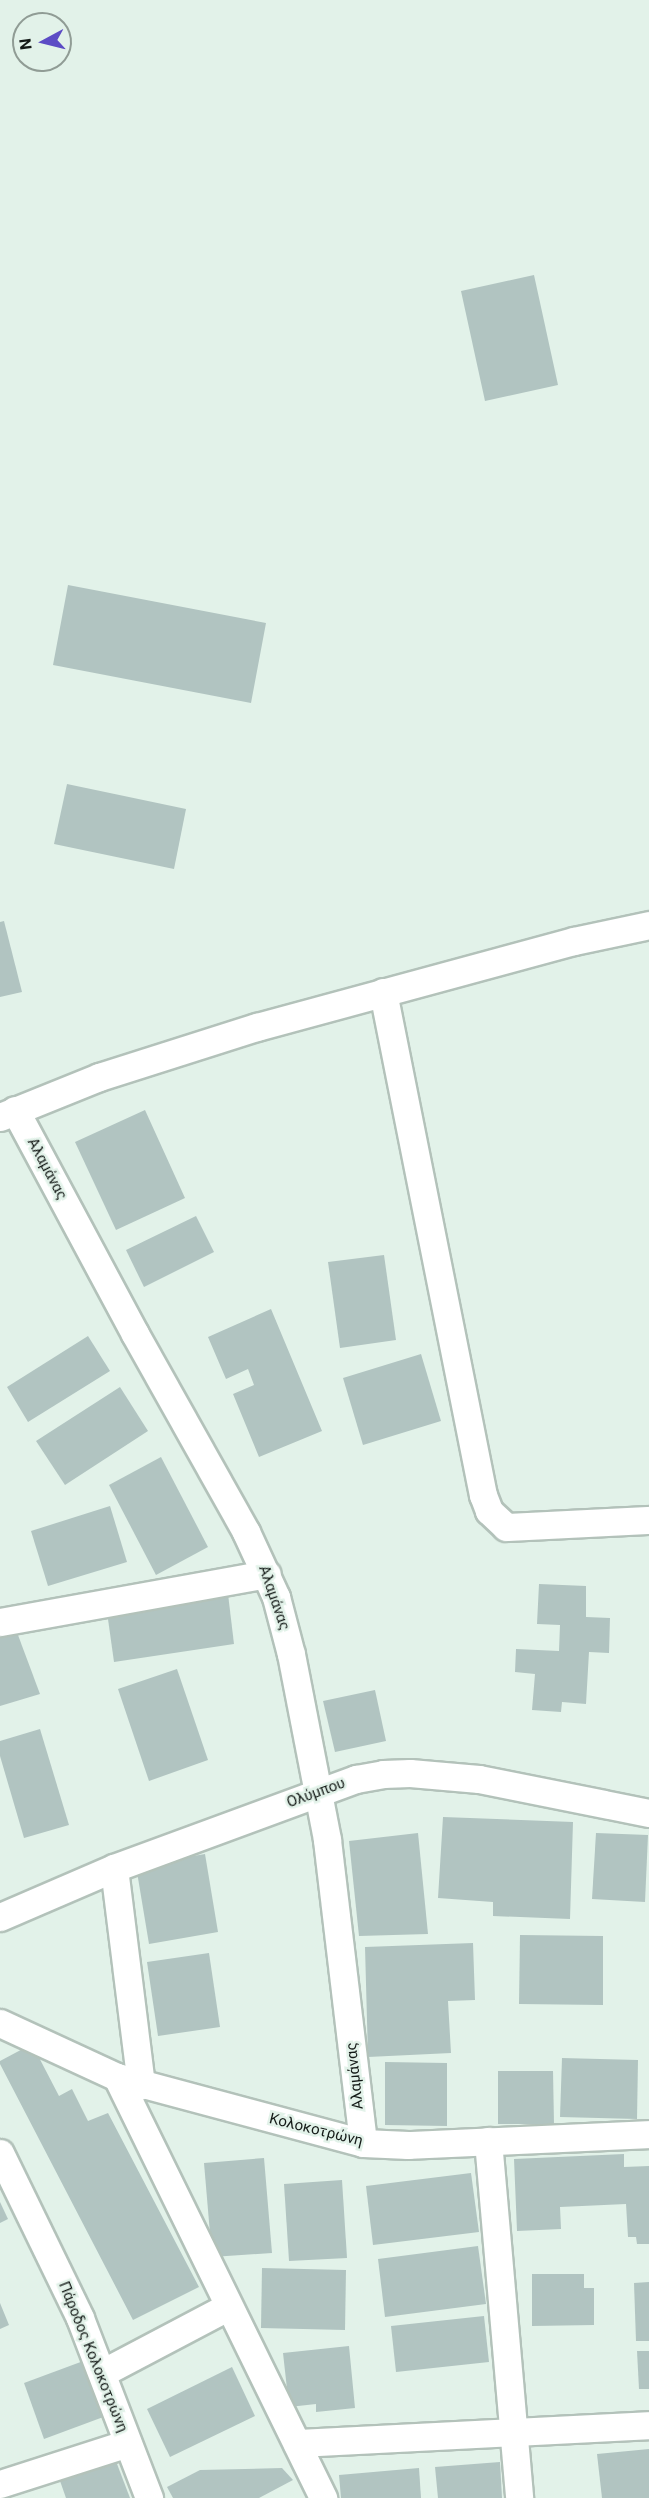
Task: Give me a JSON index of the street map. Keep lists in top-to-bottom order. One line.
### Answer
{"streets":{"street":["Αλαμάνας","Ολύμπου","Κολοκοτρώνη","Πάροδος Κολοκοτρώνη"]},"crossings":[["Αλαμάνας","Ολύμπου"],["Αλαμάνας","Κολοκοτρώνη"]],"north":"left"}
